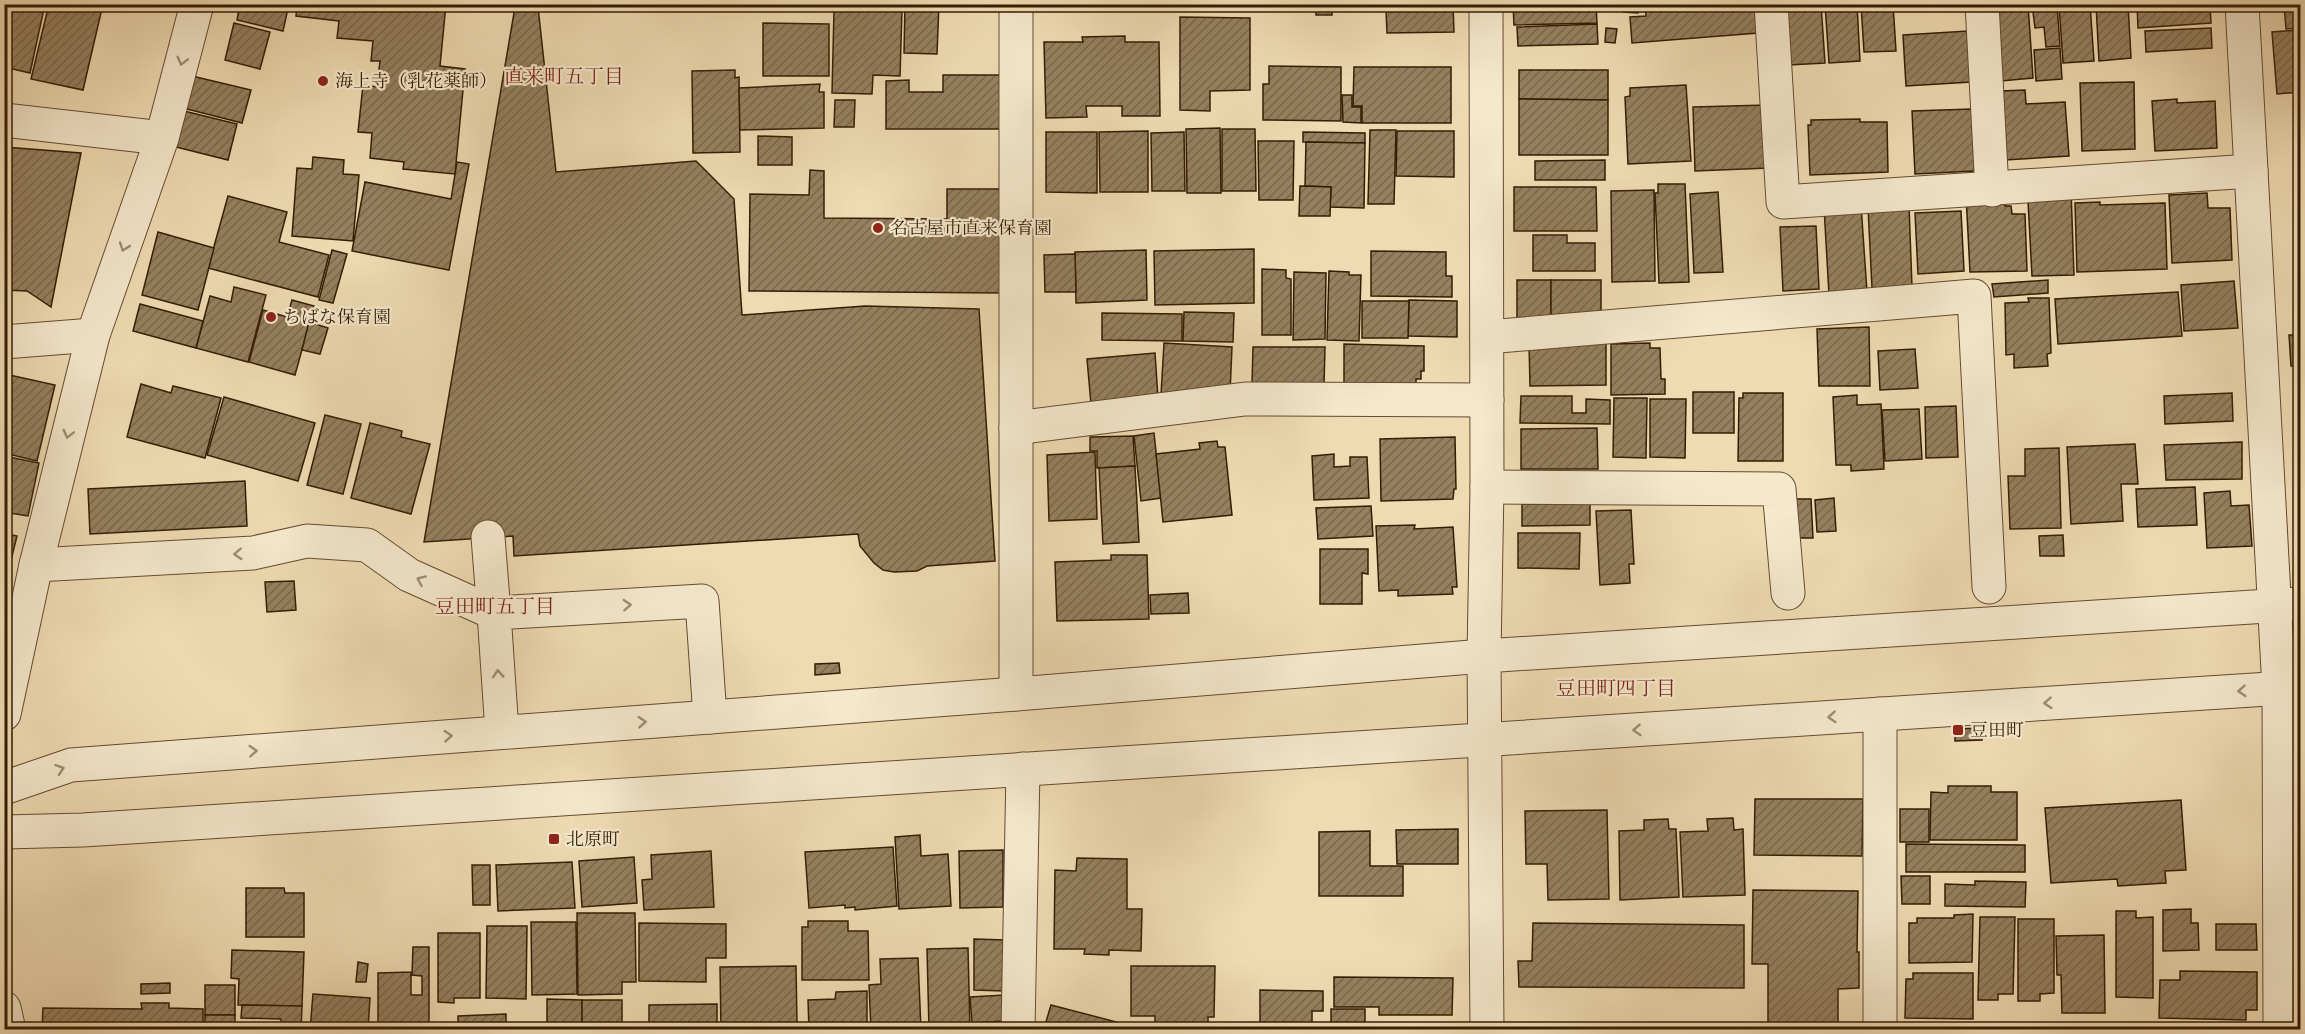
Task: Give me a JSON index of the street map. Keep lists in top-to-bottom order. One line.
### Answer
{"districts":["直来町五丁目","豆田町五丁目","豆田町四丁目"],"places":{"other":["海上寺（乳花薬師）","名古屋市直来保育園","ちばな保育園"],"transit":["豆田町","北原町"]}}
